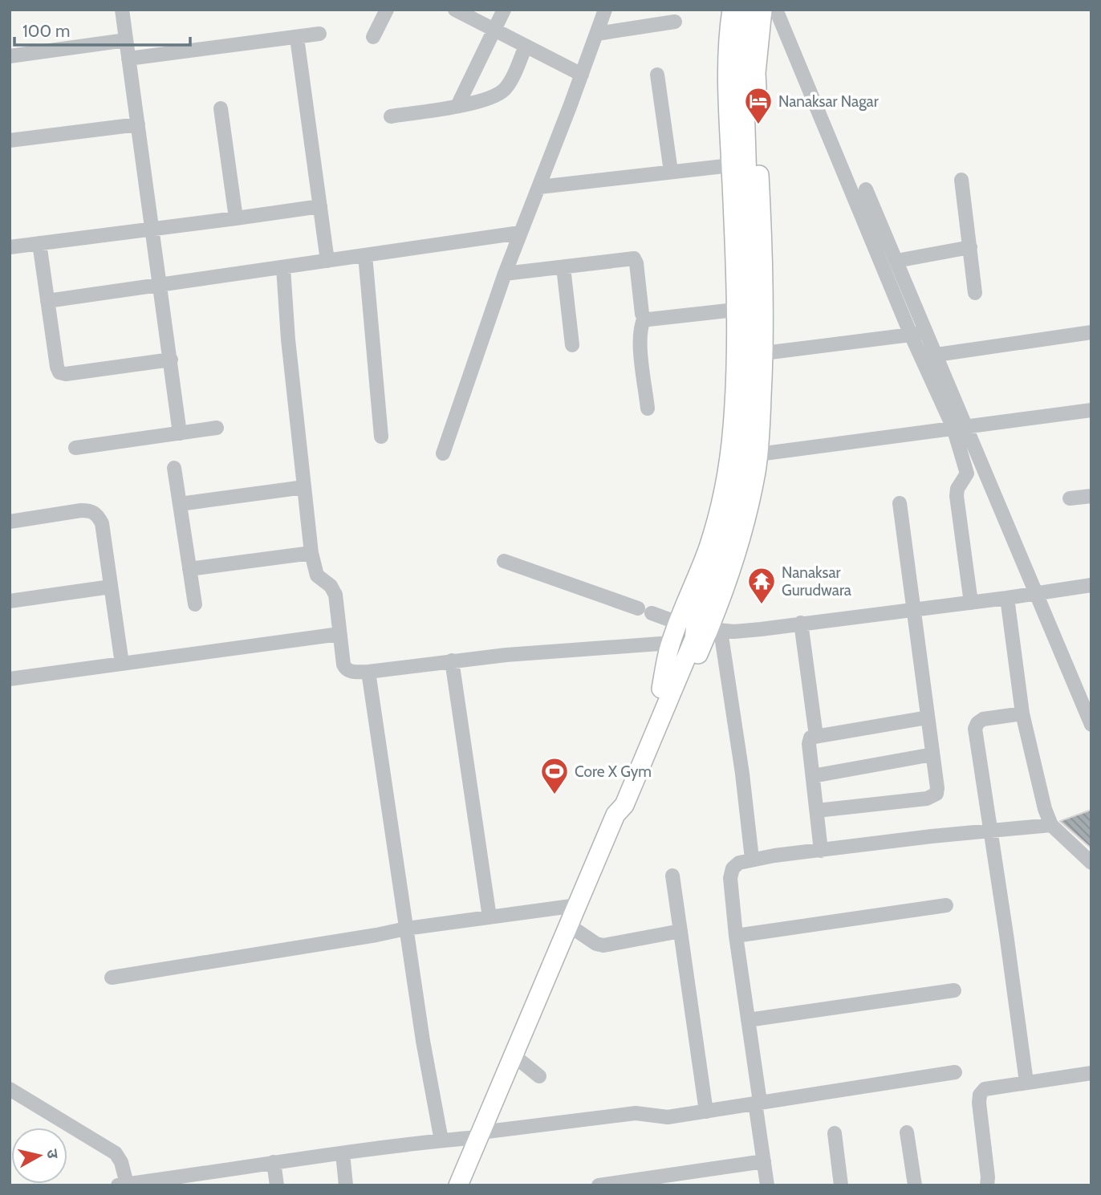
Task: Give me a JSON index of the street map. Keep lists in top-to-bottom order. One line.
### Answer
{"places":{"hotel":["Nanaksar Nagar"],"temple":["Nanaksar Gurudwara"],"sports":["Core X Gym"]},"scale_bar":"100 m","north":"right"}
